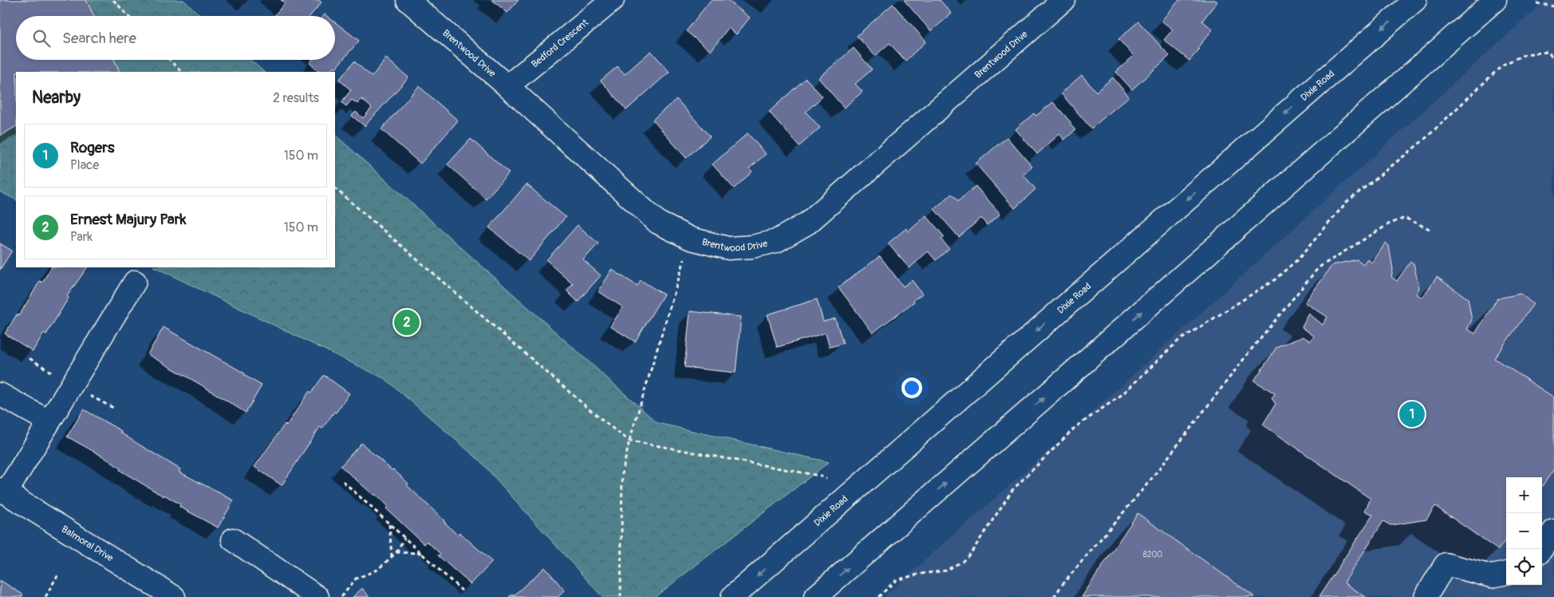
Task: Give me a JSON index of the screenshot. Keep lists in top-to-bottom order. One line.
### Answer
{"streets":{"main road":["Bedford Crescent","Brentwood Drive","Dixie Road","Balmoral Drive"]},"crossings":[["Bedford Crescent","Brentwood Drive"]],"house_numbers":["8200"],"page":{"search":"Search here","heading":["Nearby","2 results"],"list":[{"mark":"1","name":"Rogers","note":"Place","value":"150 m"},{"mark":"2","name":"Ernest Majury Park","note":"Park","value":"150 m"}],"pins":["2","1"],"map_buttons":["+","−"]}}
